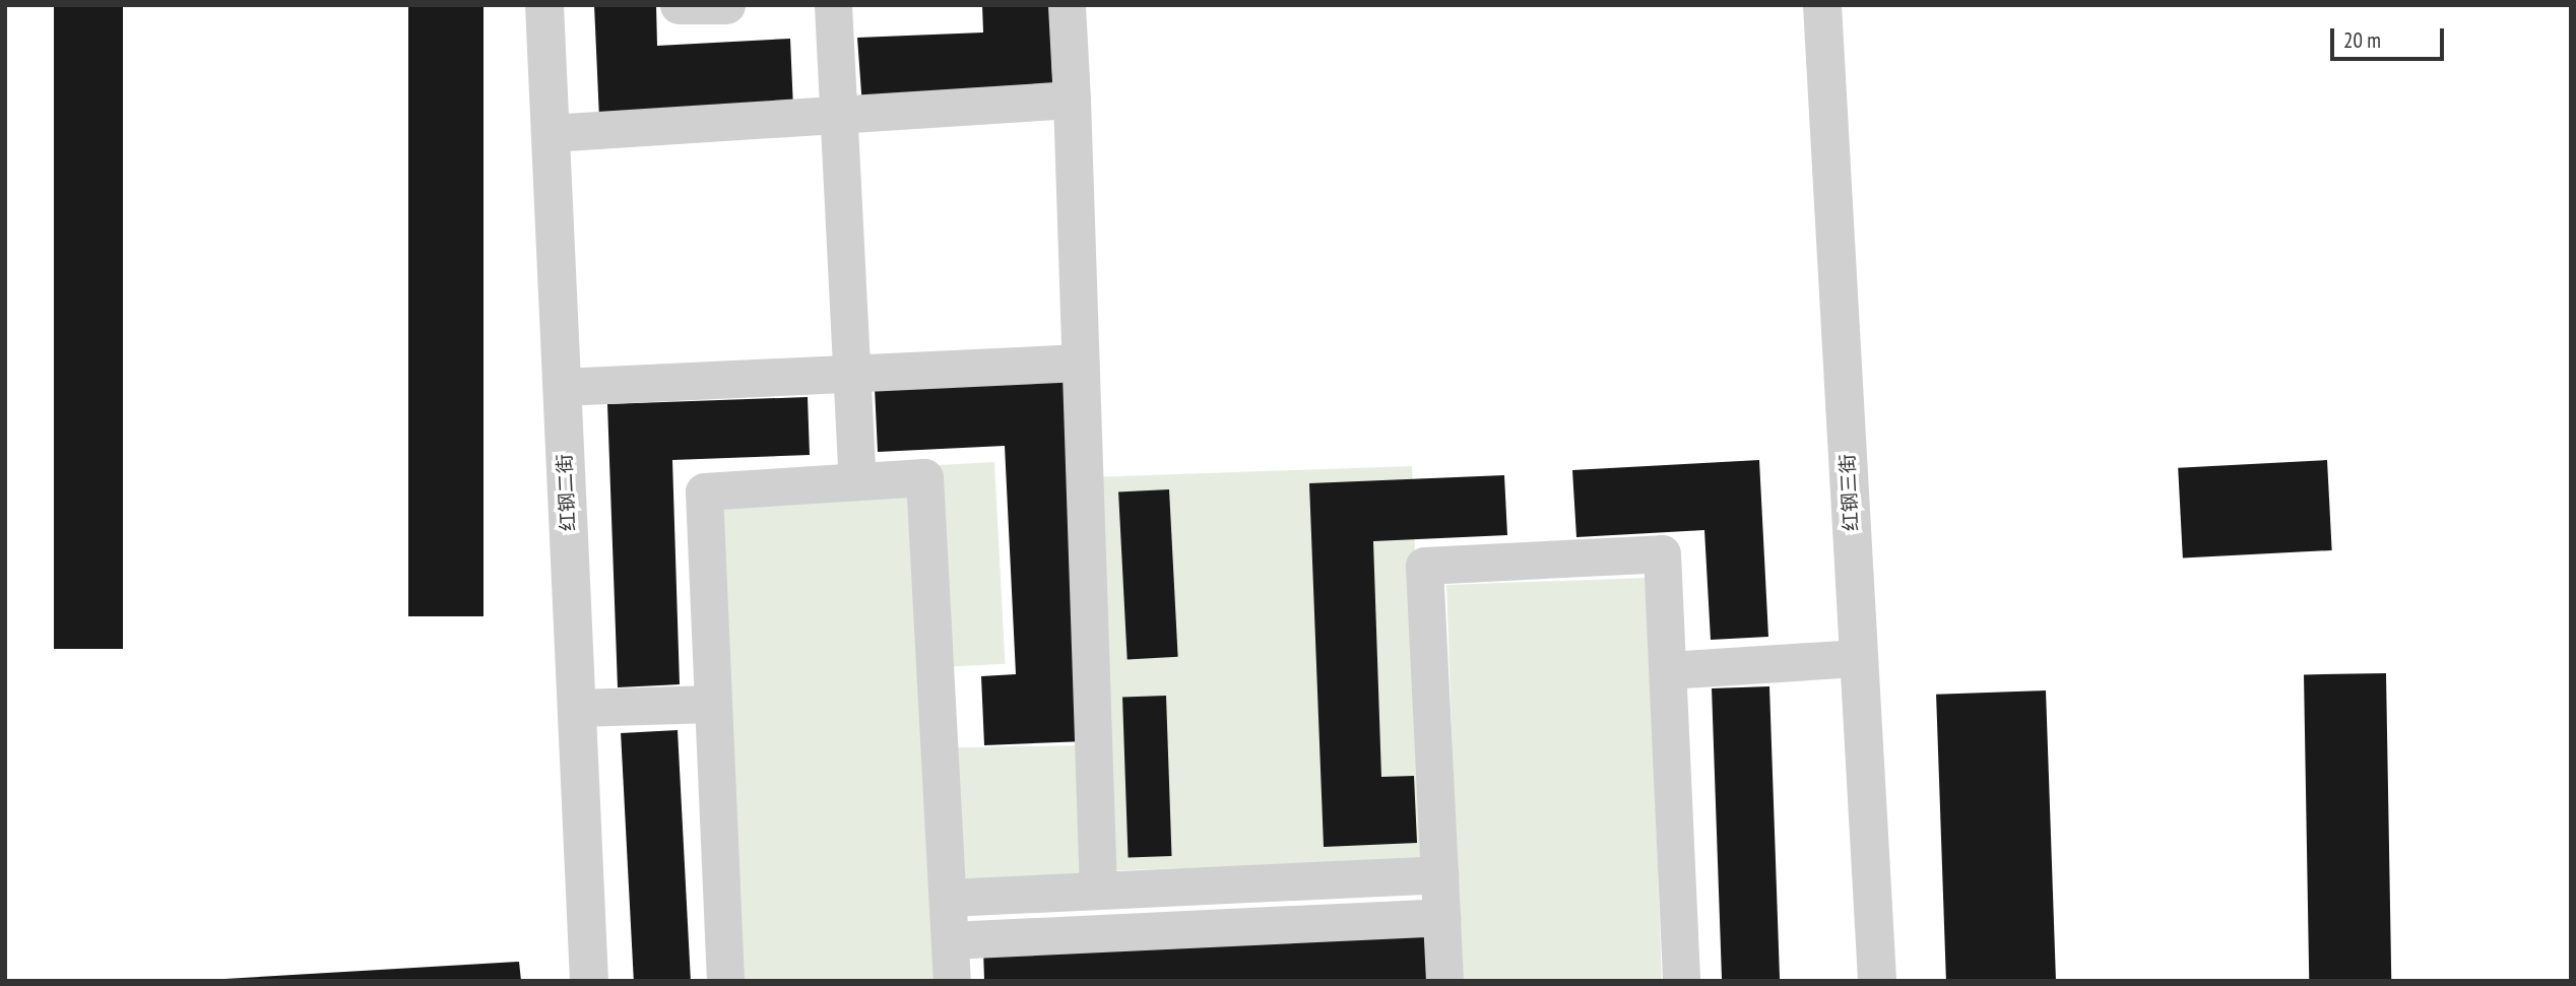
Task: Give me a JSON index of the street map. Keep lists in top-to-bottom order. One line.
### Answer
{"streets":{"street":["红钢二街","红钢三街"]},"scale_bar":"20 m"}
